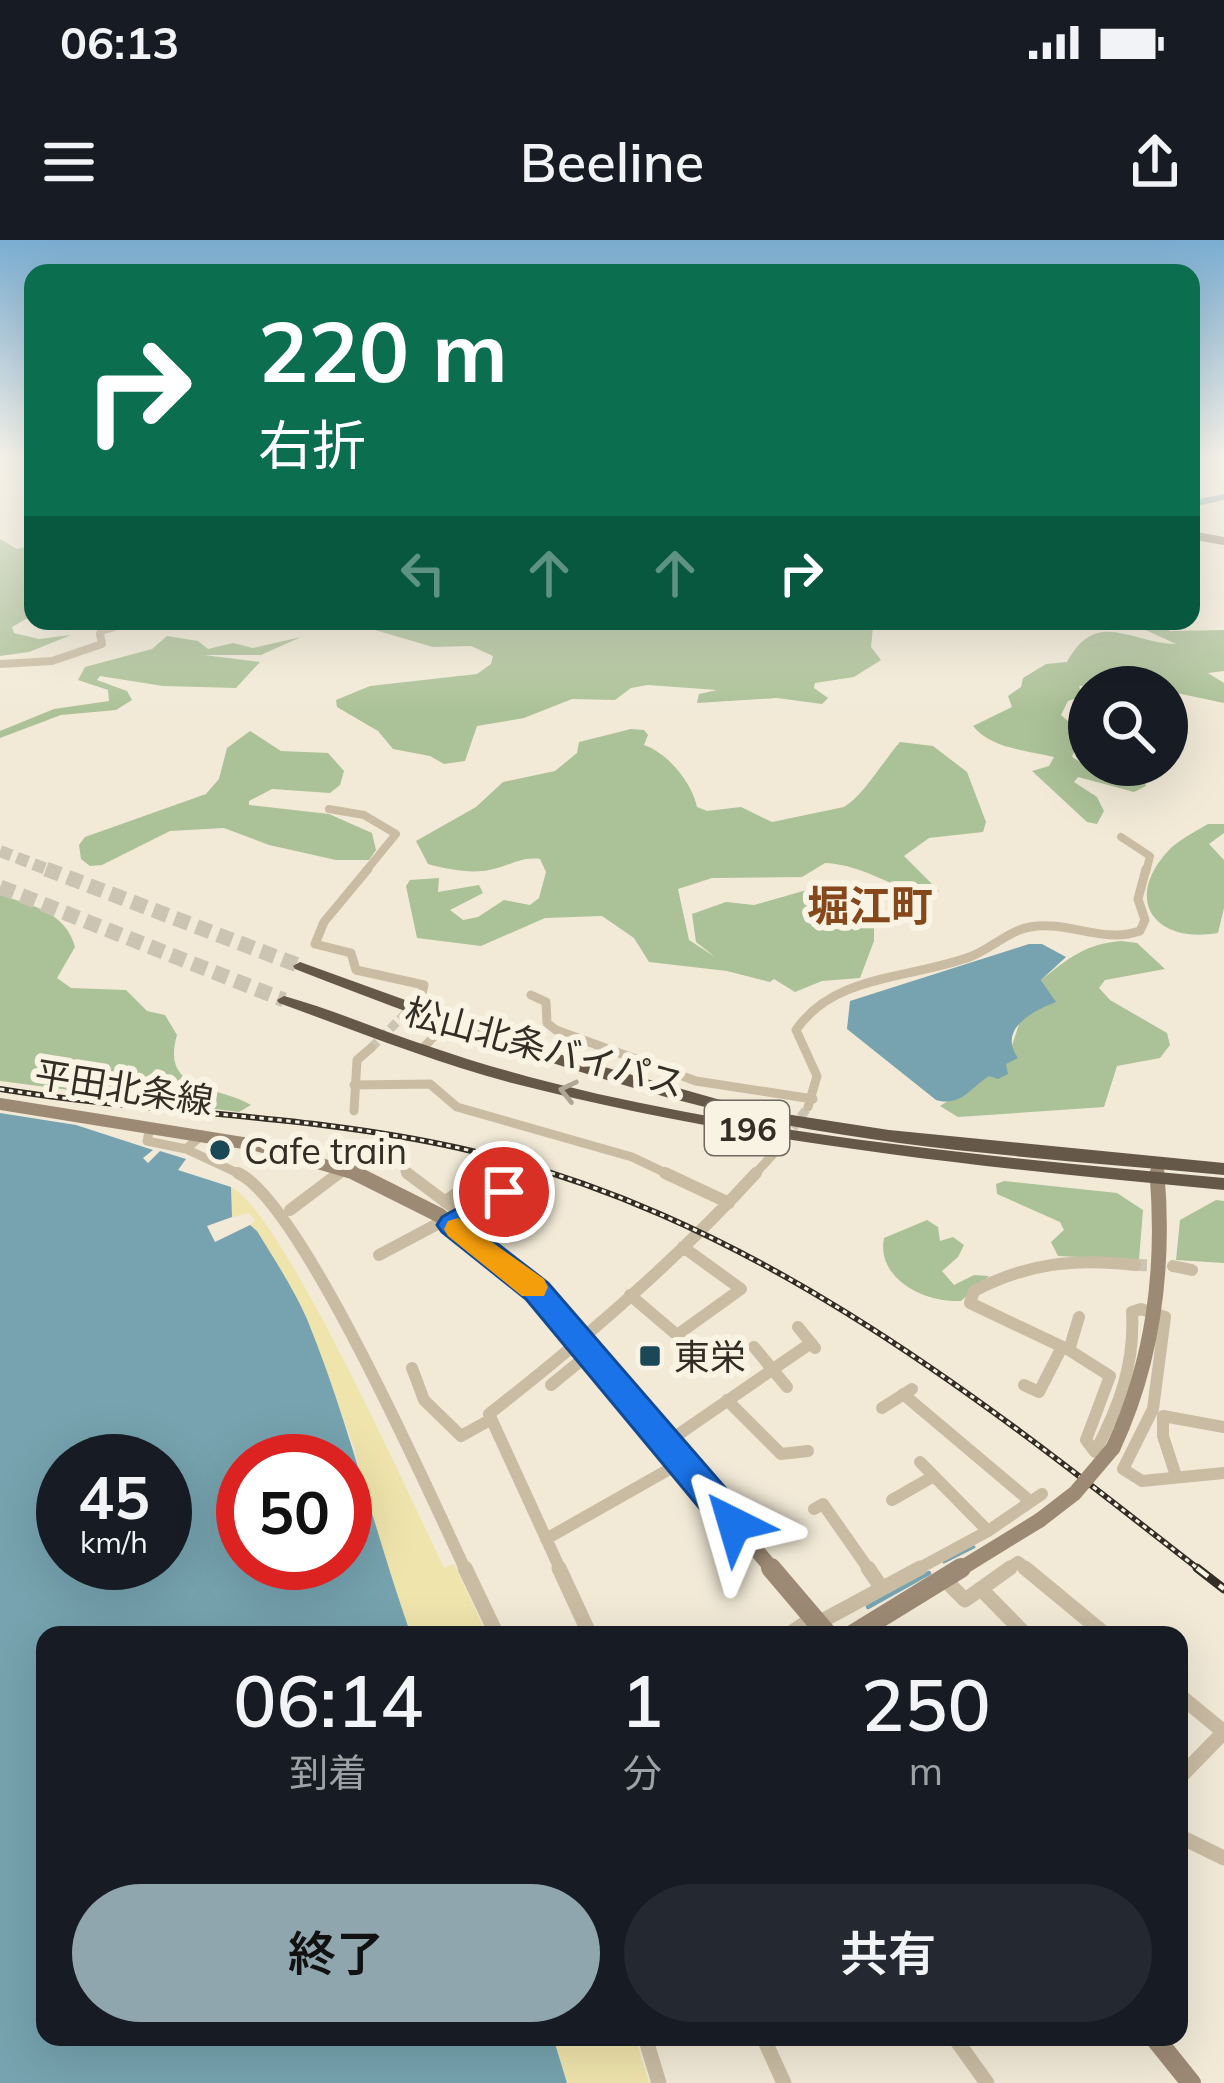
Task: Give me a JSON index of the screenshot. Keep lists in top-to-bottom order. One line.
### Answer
{"streets":{"highway":["松山北条バイパス","196"],"main road":["平田北条線"]},"districts":["堀江町"],"places":{"other":["Cafe train"],"transit":["東栄"]},"page":{"status":"06:13","header":"Beeline","turn":["220 m","右折"],"speed":"45 km/h","limit":"50","eta":["06:14","到着","1","分","250","m"],"buttons":["終了","共有"]}}
